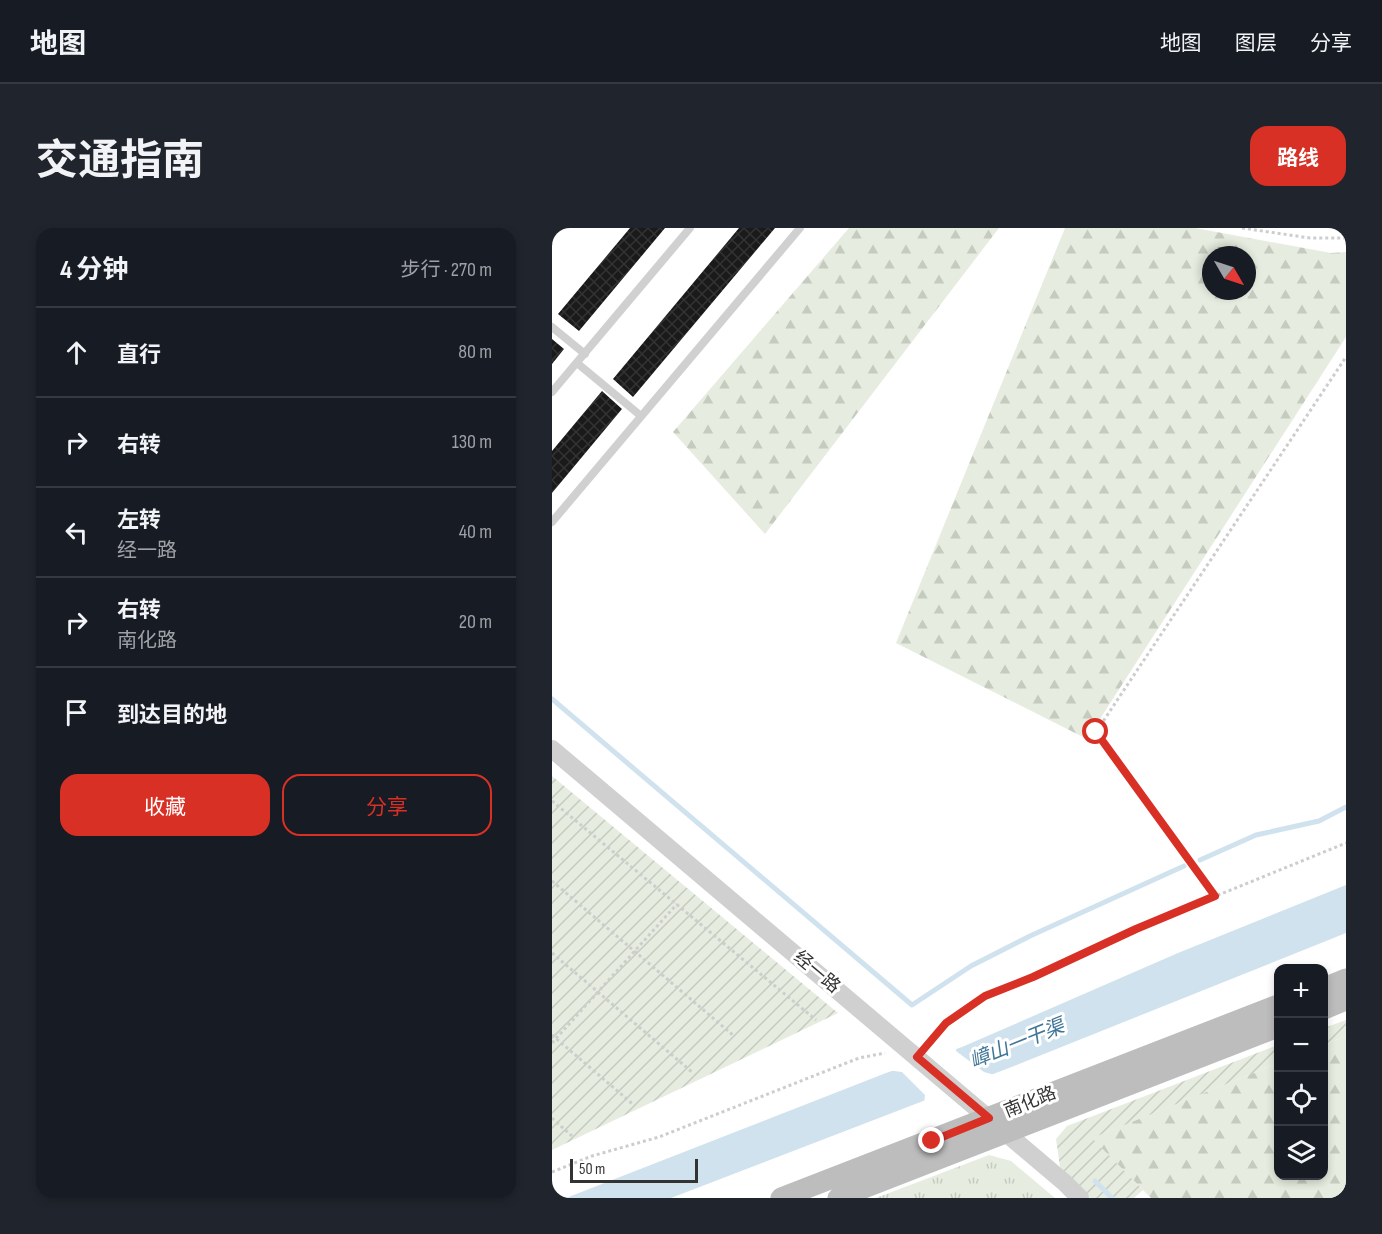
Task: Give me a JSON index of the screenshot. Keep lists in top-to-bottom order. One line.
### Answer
{"streets":{"main road":["南化路"],"street":["经一路"]},"crossings":[["经一路","南化路"]],"water":["嶂山一干渠"],"scale_bar":"50 m","north":"bottom right","page":{"header":"地图","nav":["地图","图层","分享"],"title":"交通指南","buttons":["路线",["收藏","分享"]],"heading":["4 分钟","步行 · 270 m"],"list":[["直行","80 m"],["右转","130 m"],["左转","经一路","40 m"],["右转","南化路","20 m"],"到达目的地"],"map_buttons":["+","−"],"scale":"50 m"}}
